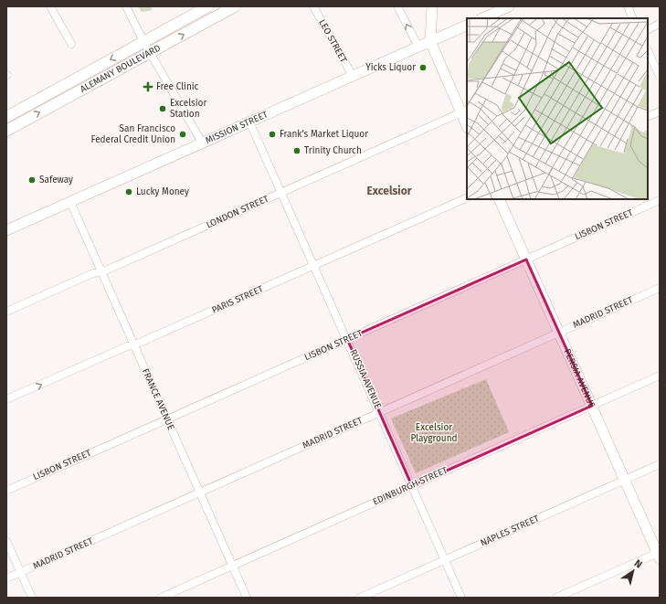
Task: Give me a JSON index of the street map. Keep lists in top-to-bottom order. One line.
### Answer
{"streets":{"main road":["ALEMANY BOULEVARD","MISSION STREET","PERSIA AVENUE"],"street":["LEO STREET","LONDON STREET","LISBON STREET","PARIS STREET","MADRID STREET","RUSSIA AVENUE","FRANCE AVENUE","EDINBURGH STREET","NAPLES STREET"]},"crossings":[["LEO STREET","MISSION STREET"],["MISSION STREET","RUSSIA AVENUE"],["MISSION STREET","FRANCE AVENUE"],["LONDON STREET","RUSSIA AVENUE"],["LONDON STREET","FRANCE AVENUE"],["LISBON STREET","PERSIA AVENUE"],["LISBON STREET","RUSSIA AVENUE"],["LISBON STREET","FRANCE AVENUE"],["PARIS STREET","RUSSIA AVENUE"],["PARIS STREET","FRANCE AVENUE"],["MADRID STREET","PERSIA AVENUE"],["MADRID STREET","RUSSIA AVENUE"],["MADRID STREET","FRANCE AVENUE"],["PERSIA AVENUE","EDINBURGH STREET"],["PERSIA AVENUE","NAPLES STREET"],["RUSSIA AVENUE","EDINBURGH STREET"],["RUSSIA AVENUE","NAPLES STREET"],["FRANCE AVENUE","EDINBURGH STREET"]],"districts":["Excelsior"],"parks":["Excelsior Playground"],"places":{"other":["Yicks Liquor","Excelsior Station","San Francisco Federal Credit Union","Frank's Market Liquor","Trinity Church","Safeway","Lucky Money"],"health":["Free Clinic"]},"north":"top right"}
